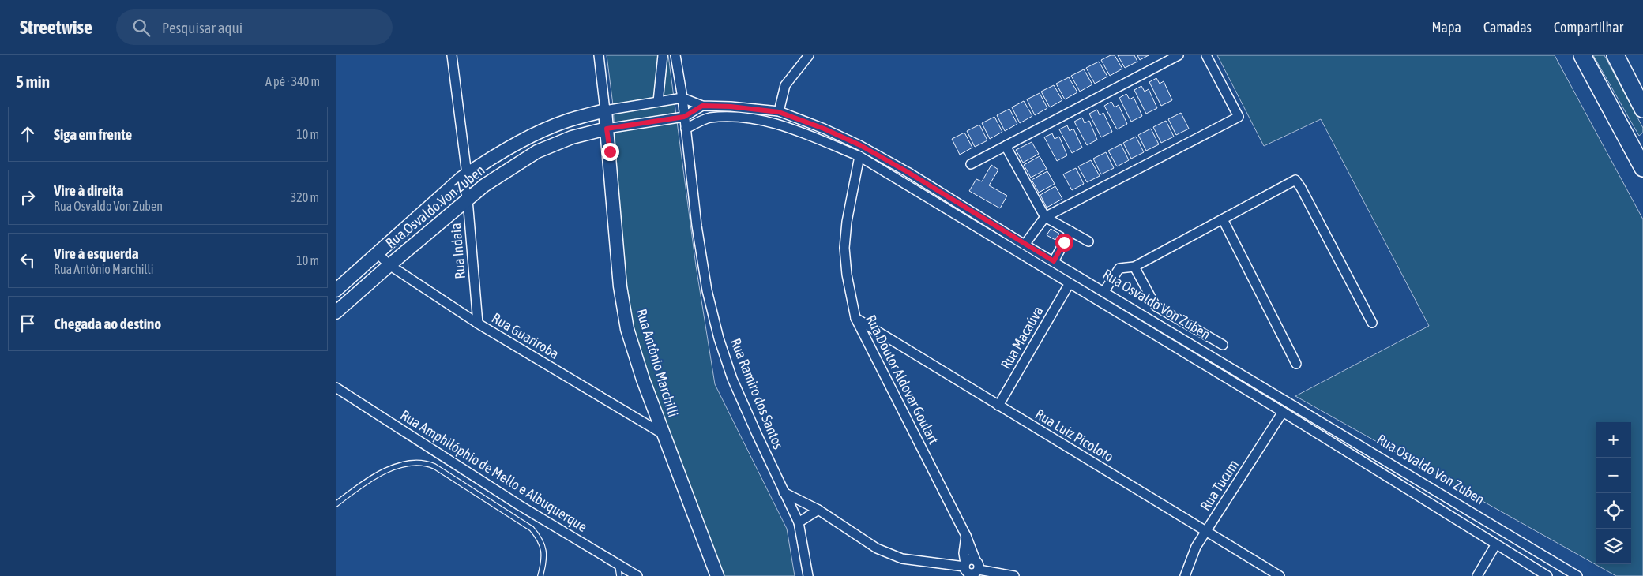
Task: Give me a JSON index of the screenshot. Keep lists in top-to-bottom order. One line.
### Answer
{"streets":{"street":["Rua Osvaldo Von Zuben","Rua Indaia","Rua Guariroba","Rua Macaúva","Rua Antônio Marchilli","Rua Doutor Aldovar Goulart","Rua Ramiro dos Santos","Rua Luíz Picoloto","Rua Amphilóphio de Mello e Albuquerque","Rua Tucum"]},"crossings":[["Rua Osvaldo Von Zuben","Rua Indaia"],["Rua Osvaldo Von Zuben","Rua Guariroba"],["Rua Osvaldo Von Zuben","Rua Macaúva"],["Rua Osvaldo Von Zuben","Rua Antônio Marchilli"],["Rua Osvaldo Von Zuben","Rua Doutor Aldovar Goulart"],["Rua Osvaldo Von Zuben","Rua Ramiro dos Santos"],["Rua Osvaldo Von Zuben","Rua Tucum"],["Rua Indaia","Rua Guariroba"],["Rua Guariroba","Rua Antônio Marchilli"],["Rua Macaúva","Rua Luíz Picoloto"],["Rua Doutor Aldovar Goulart","Rua Luíz Picoloto"],["Rua Luíz Picoloto","Rua Tucum"]],"page":{"header":"Streetwise","search":"Pesquisar aqui","nav":["Mapa","Camadas","Compartilhar"],"heading":["5 min","A pé · 340 m"],"list":[["Siga em frente","10 m"],["Vire à direita","Rua Osvaldo Von Zuben","320 m"],["Vire à esquerda","Rua Antônio Marchilli","10 m"],"Chegada ao destino"],"map_buttons":["+","−"]}}
